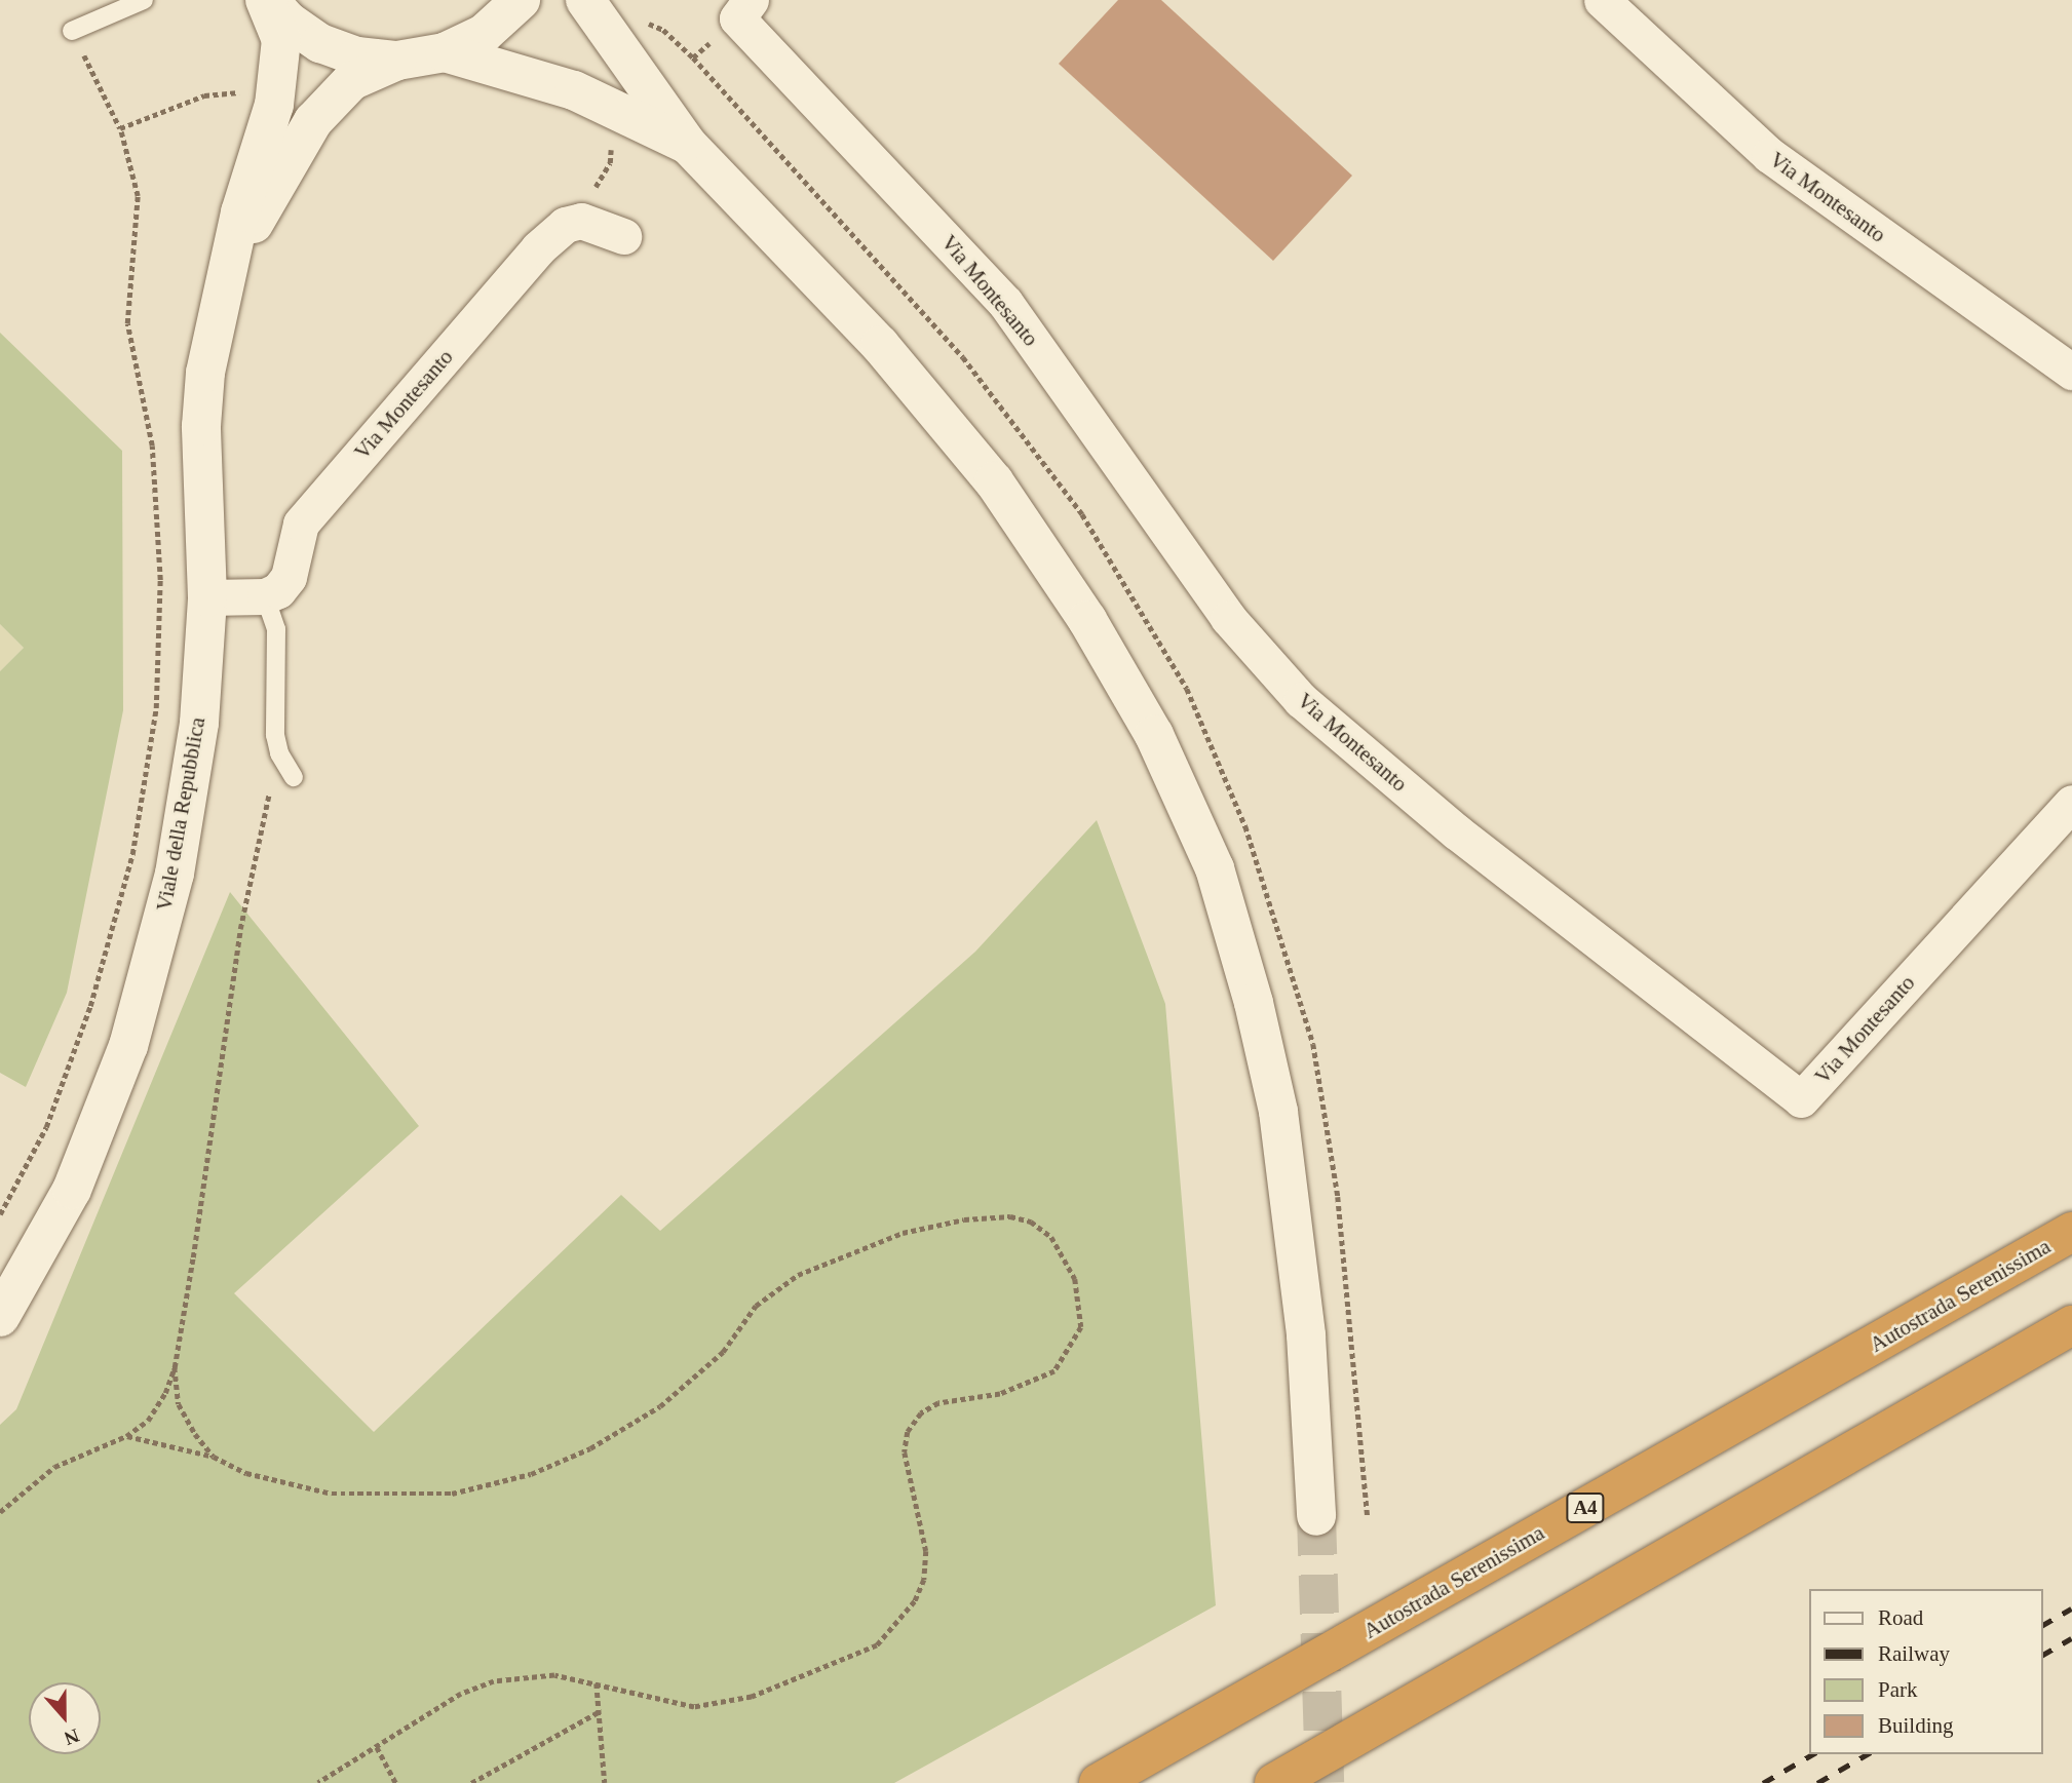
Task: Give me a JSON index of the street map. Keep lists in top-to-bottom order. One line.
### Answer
{"streets":{"highway":["Autostrada Serenissima","A4"],"street":["Via Montesanto","Viale della Repubblica"]},"legend":["Road","Railway","Park","Building"],"north":"bottom"}
